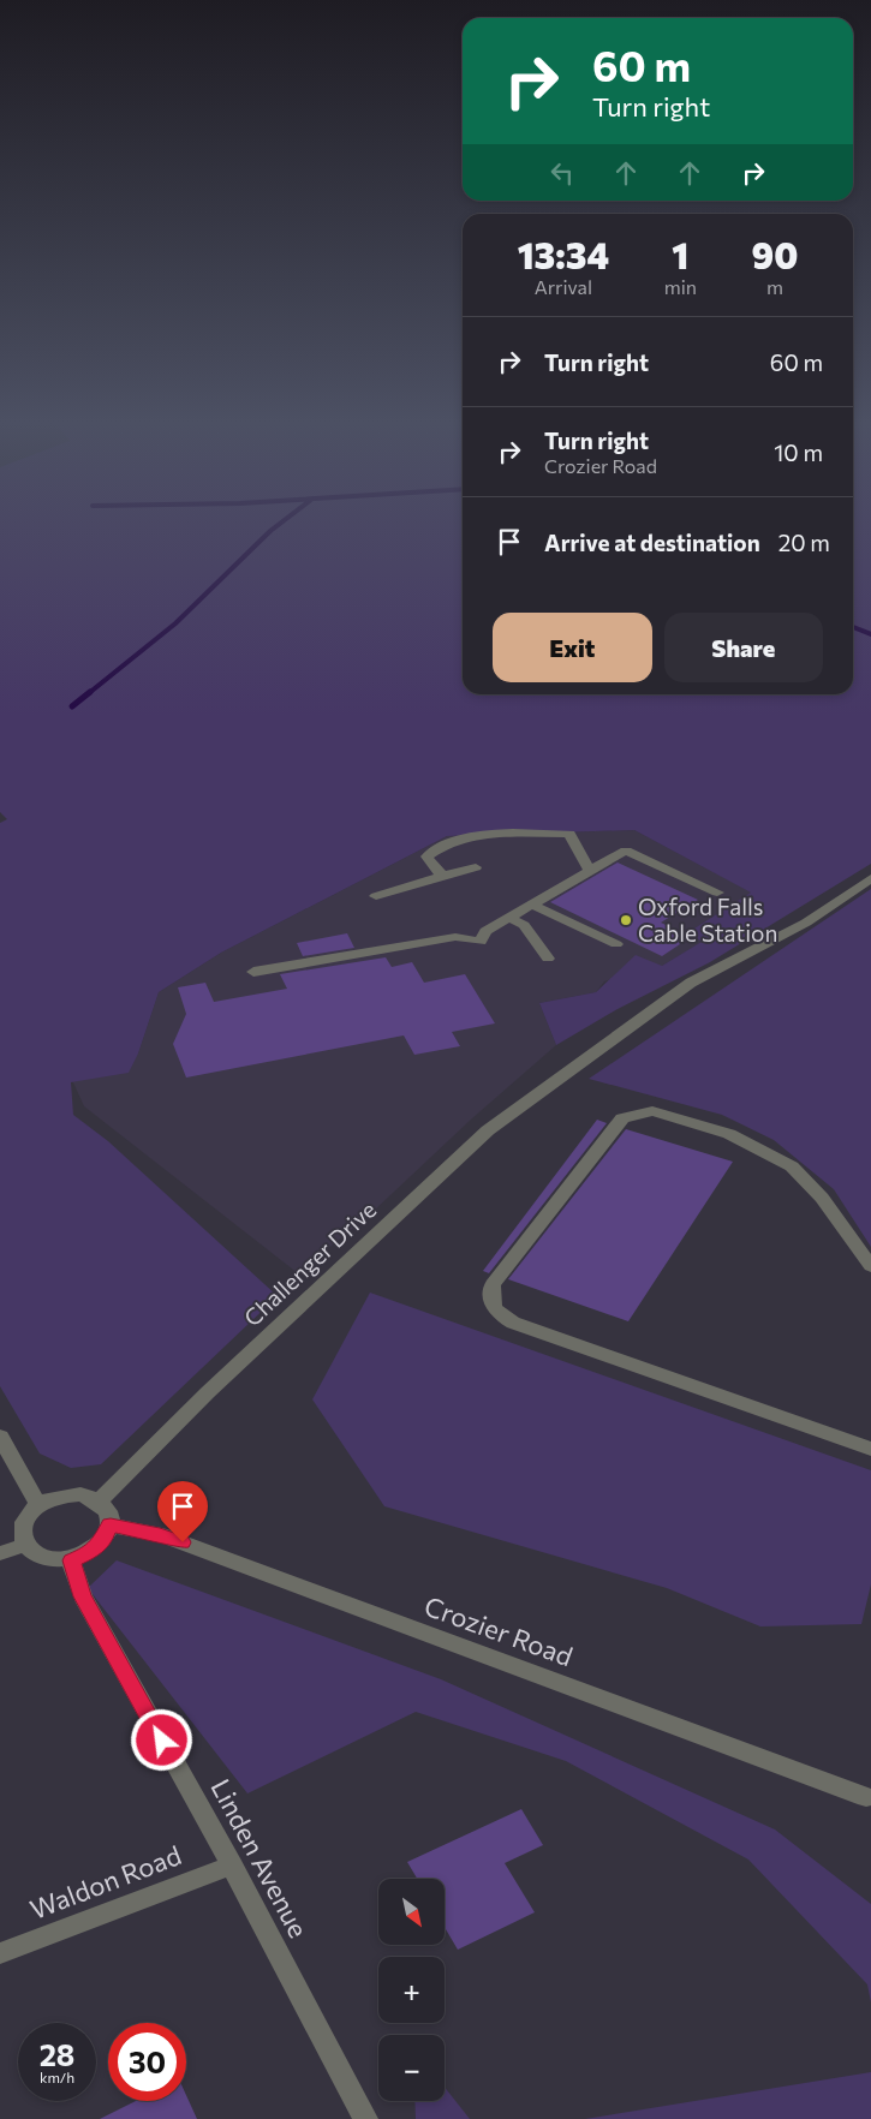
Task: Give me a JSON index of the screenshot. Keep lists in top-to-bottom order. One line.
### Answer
{"streets":{"street":["Challenger Drive","Crozier Road","Linden Avenue","Waldon Road"]},"crossings":[["Challenger Drive","Crozier Road"],["Challenger Drive","Linden Avenue"],["Crozier Road","Linden Avenue"],["Linden Avenue","Waldon Road"]],"places":["Oxford Falls Cable Station"],"north":"bottom right","page":{"turn":["60 m","Turn right"],"eta":["13:34","Arrival","1","min","90","m"],"list":[{"name":"Turn right","value":"60 m"},{"name":"Turn right","note":"Crozier Road","value":"10 m"},{"name":"Arrive at destination","value":"20 m"}],"buttons":["Exit","Share"],"map_buttons":["+","−"],"speed":"28 km/h","limit":"30"}}
